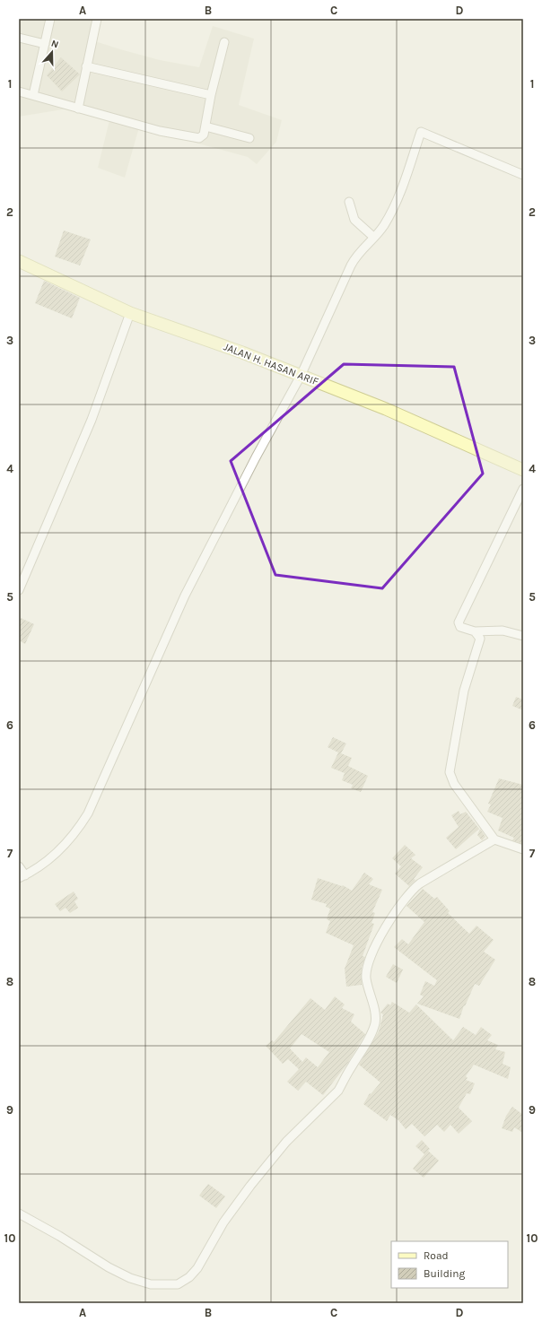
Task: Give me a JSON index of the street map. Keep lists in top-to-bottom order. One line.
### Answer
{"streets":{"main road":["JALAN H. HASAN ARIF"]},"legend":["Road","Building"],"north":"top","grid":{"columns":["A","B","C","D"],"rows":["1","2","3","4","5","6","7","8","9","10"]}}
